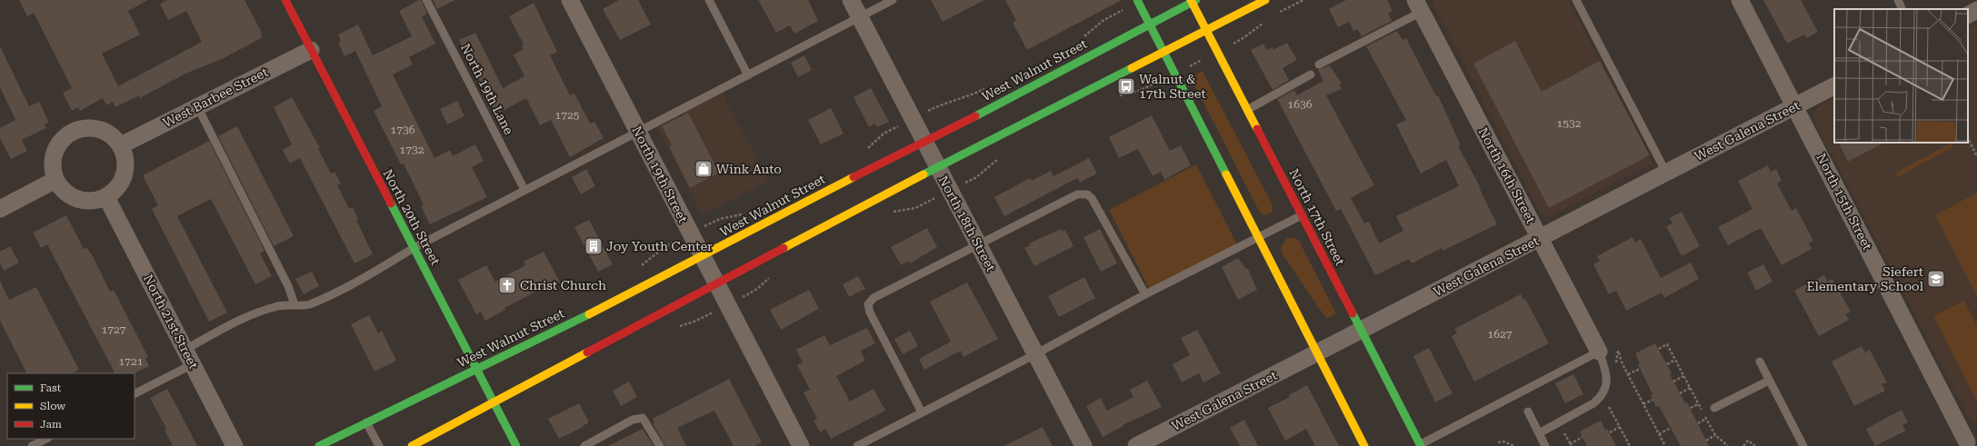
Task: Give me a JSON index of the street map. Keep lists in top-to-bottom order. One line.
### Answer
{"streets":{"main road":["West Walnut Street","North 20th Street","North 17th Street"],"street":["West Barbee Street","West Galena Street","North 19th Street","North 16th Street","North 15th Street","North 18th Street","North 21st Street"],"lane":["North 19th Lane"]},"crossings":[["West Walnut Street","North 19th Street"],["West Walnut Street","North 20th Street"],["West Walnut Street","North 17th Street"],["West Walnut Street","North 18th Street"],["West Barbee Street","North 20th Street"],["West Barbee Street","North 21st Street"],["West Galena Street","North 16th Street"],["West Galena Street","North 15th Street"],["West Galena Street","North 17th Street"]],"places":{"bus stop":["Walnut & 17th Street"],"shop":["Wink Auto"],"building":["Joy Youth Center"],"school or university":["Siefert Elementary School"],"church":["Christ Church"]},"house_numbers":["1636","1725","1532","1736","1732","1727","1627","1721"],"legend":["Fast","Slow","Jam"]}
